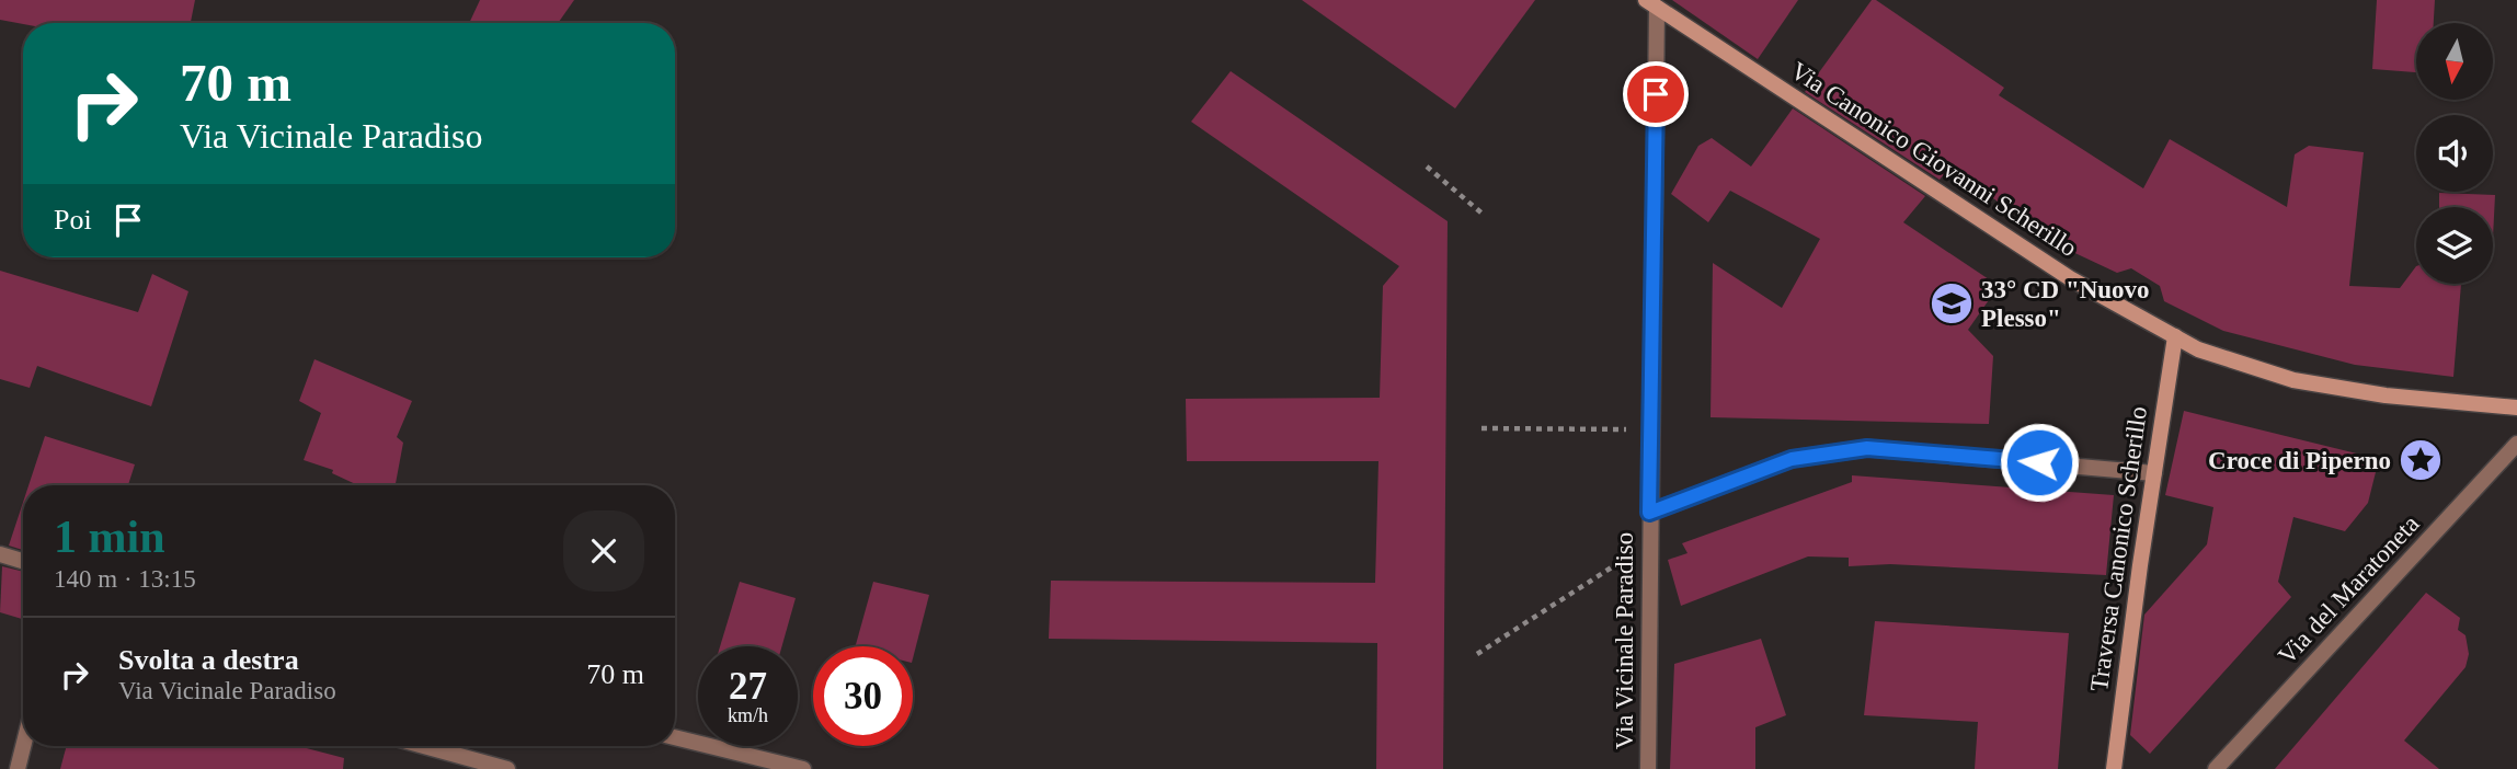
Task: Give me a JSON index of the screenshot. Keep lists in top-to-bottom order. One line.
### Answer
{"streets":{"street":["Via Canonico Giovanni Scherillo","Traversa Canonico Scherillo","Via del Maratoneta","Via Vicinale Paradiso"]},"crossings":[["Via Canonico Giovanni Scherillo","Traversa Canonico Scherillo"],["Via Canonico Giovanni Scherillo","Via Vicinale Paradiso"]],"places":{"school or university":["33° CD \"Nuovo Plesso\""],"place":["Croce di Piperno"]},"north":"bottom","page":{"turn":["70 m","Via Vicinale Paradiso"],"then":"Poi","heading":["1 min","140 m · 13:15"],"list":[{"name":"Svolta a destra","note":"Via Vicinale Paradiso","value":"70 m"}],"speed":"27 km/h","limit":"30"}}
